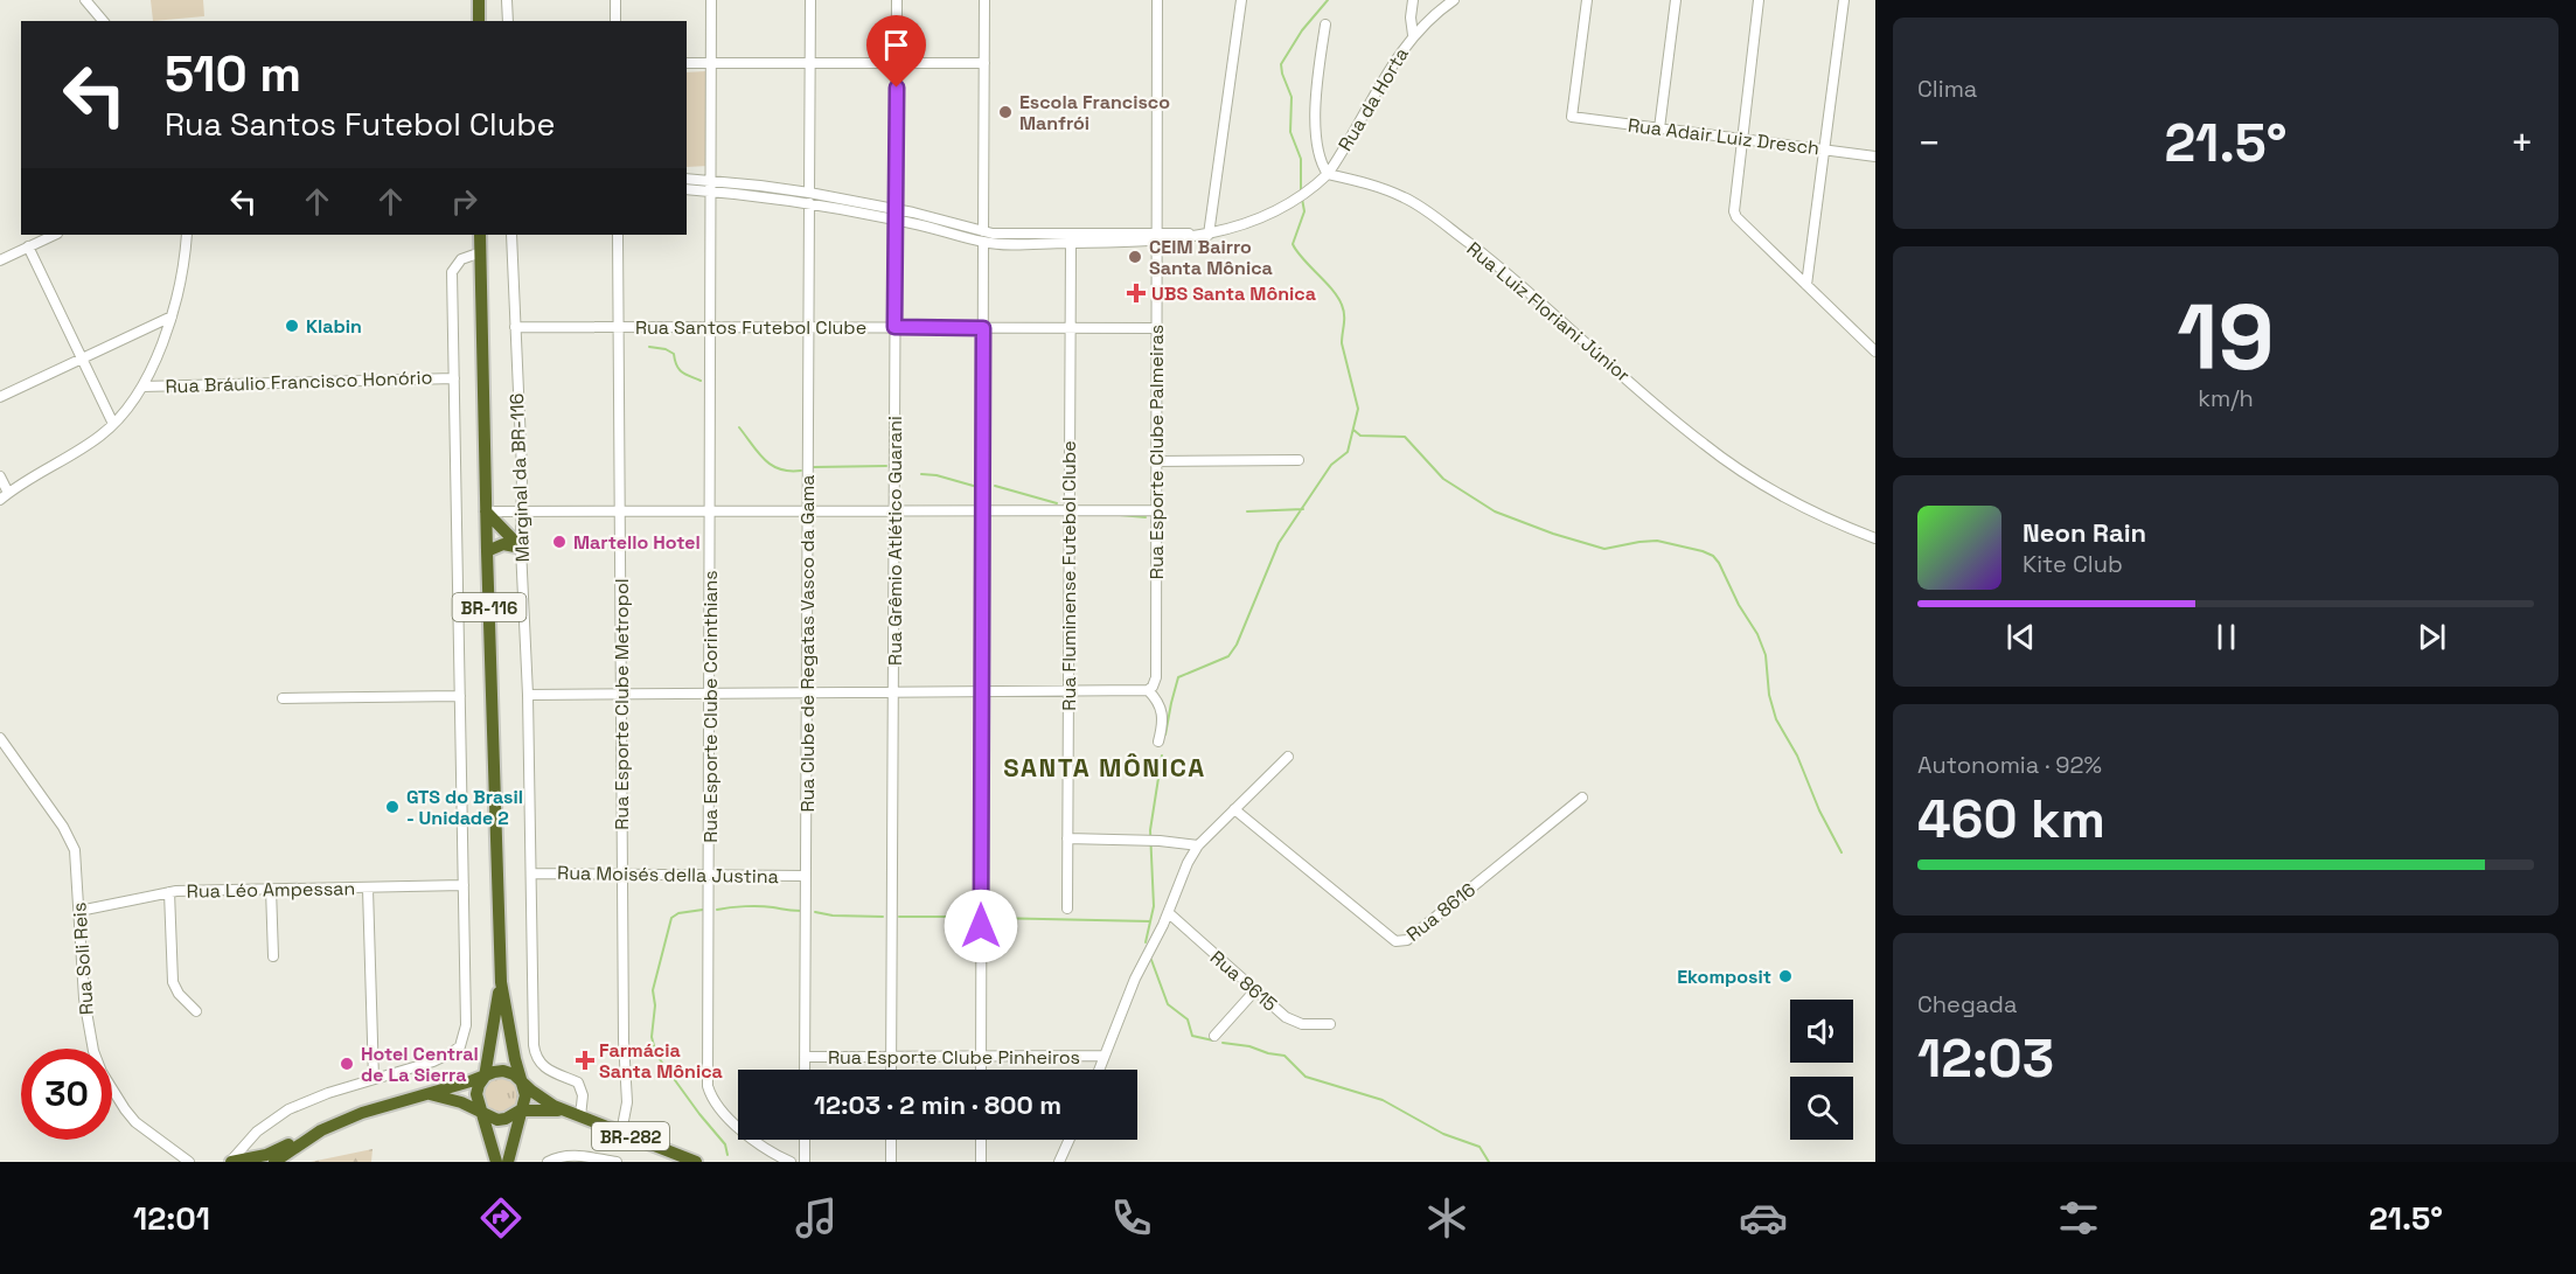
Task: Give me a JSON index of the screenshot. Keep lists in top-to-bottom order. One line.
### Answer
{"streets":{"highway":["BR-116","BR-282"],"street":["Rua da Horta","Rua Adair Luiz Dresch","Rua Luiz Floriani Júnior","Rua Santos Futebol Clube","Rua Bráulio Francisco Honório","Rua Esporte Clube Palmeiras","Marginal da BR-116","Rua Grêmio Atlético Guarani","Rua Fluminense Futebol Clube","Rua Clube de Regatas Vasco da Gama","Rua Esporte Clube Metropol","Rua Esporte Clube Corinthians","Rua Moisés della Justina","Rua Léo Ampessan","Rua 8616","Rua Soli Reis","Rua 8615","Rua Esporte Clube Pinheiros"]},"crossings":[["Rua da Horta","Rua Luiz Floriani Júnior"],["Rua Santos Futebol Clube","Rua Esporte Clube Palmeiras"],["Rua Santos Futebol Clube","Marginal da BR-116"],["Rua Santos Futebol Clube","Rua Grêmio Atlético Guarani"],["Rua Santos Futebol Clube","Rua Fluminense Futebol Clube"],["Rua Santos Futebol Clube","Rua Clube de Regatas Vasco da Gama"],["Rua Santos Futebol Clube","Rua Esporte Clube Metropol"],["Rua Santos Futebol Clube","Rua Esporte Clube Corinthians"],["Marginal da BR-116","Rua Moisés della Justina"],["Marginal da BR-116","BR-282"],["Rua Grêmio Atlético Guarani","Rua Esporte Clube Pinheiros"],["BR-116","BR-282"],["Rua Clube de Regatas Vasco da Gama","Rua Moisés della Justina"],["Rua Clube de Regatas Vasco da Gama","Rua Esporte Clube Pinheiros"],["Rua Esporte Clube Metropol","Rua Moisés della Justina"],["Rua Esporte Clube Metropol","BR-282"],["Rua Esporte Clube Corinthians","Rua Moisés della Justina"],["Rua Léo Ampessan","Rua Soli Reis"]],"districts":["SANTA MÔNICA"],"places":{"other":["Escola Francisco Manfrói","CEIM Bairro Santa Mônica","Klabin","Martello Hotel","GTS do Brasil - Unidade 2","Ekomposit","Hotel Central de La Sierra"],"health":["UBS Santa Mônica","Farmácia Santa Mônica"]},"page":{"tile":["Clima",["19","km/h"],["Autonomia · 92%","460 km"],["Chegada","12:03"]],"turn":["510 m","Rua Santos Futebol Clube"],"heat":["−","21.5°","+"],"song":["Neon Rain","Kite Club"],"limit":"30","trip":"12:03 · 2 min · 800 m","tabs":["12:01","21.5°"]}}
